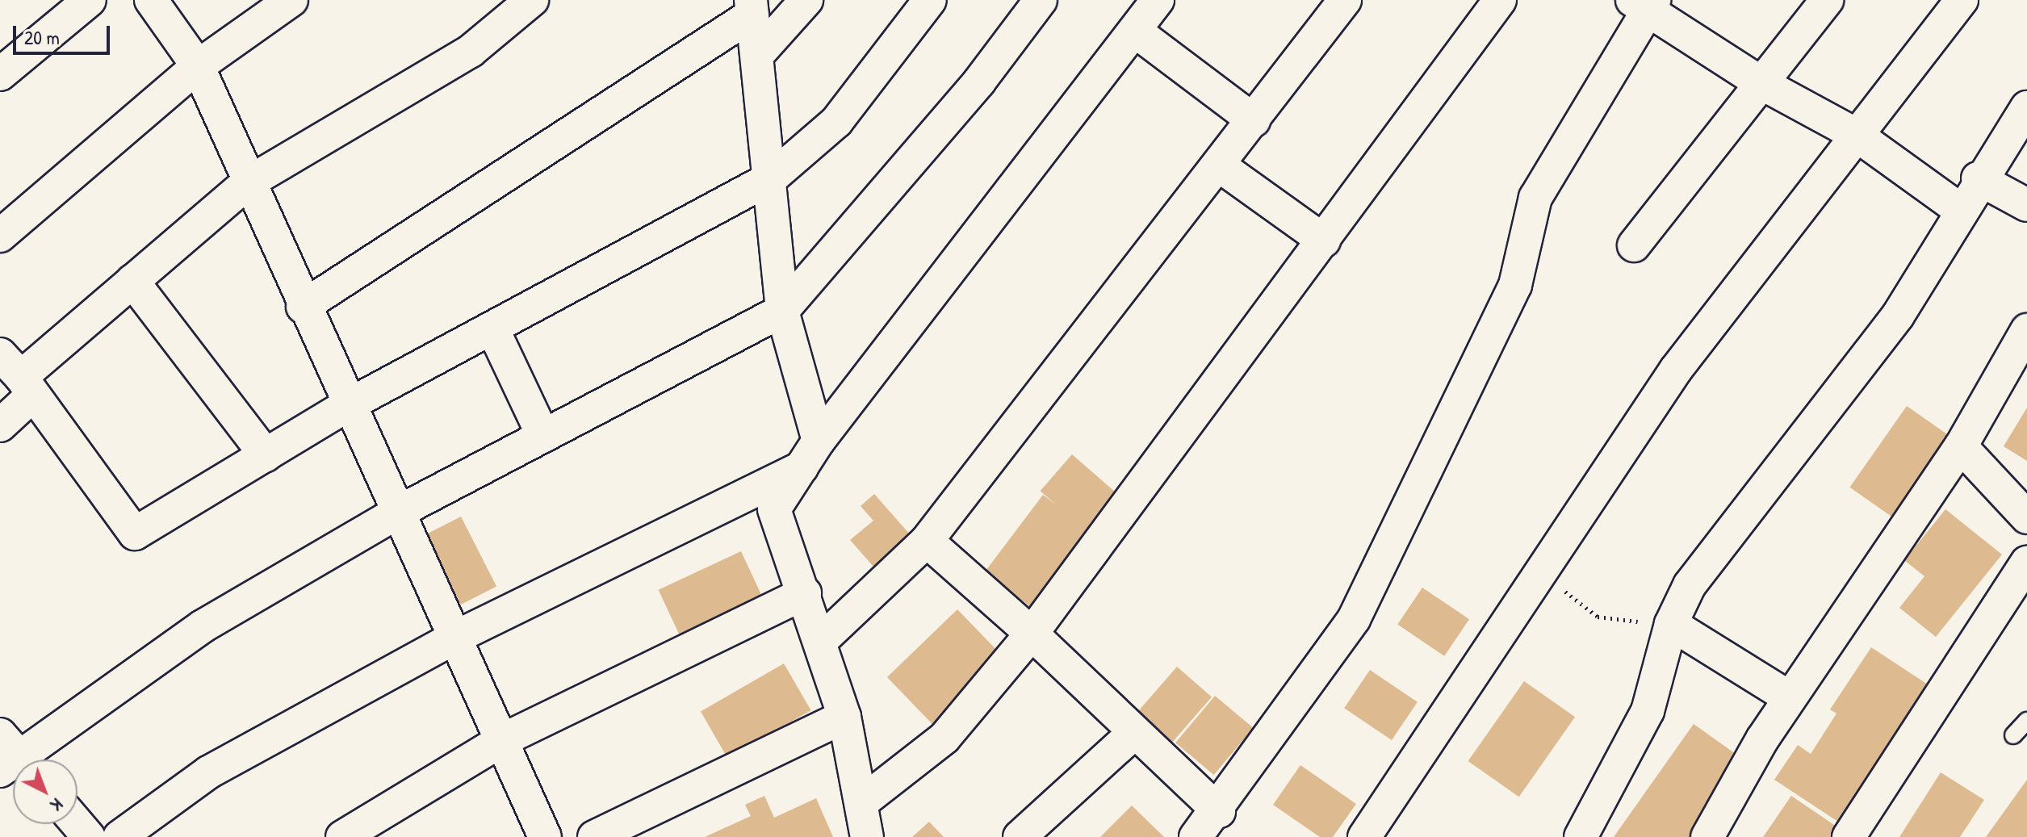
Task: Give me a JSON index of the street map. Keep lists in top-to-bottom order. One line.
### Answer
{"scale_bar":"20 m","north":"bottom right"}
